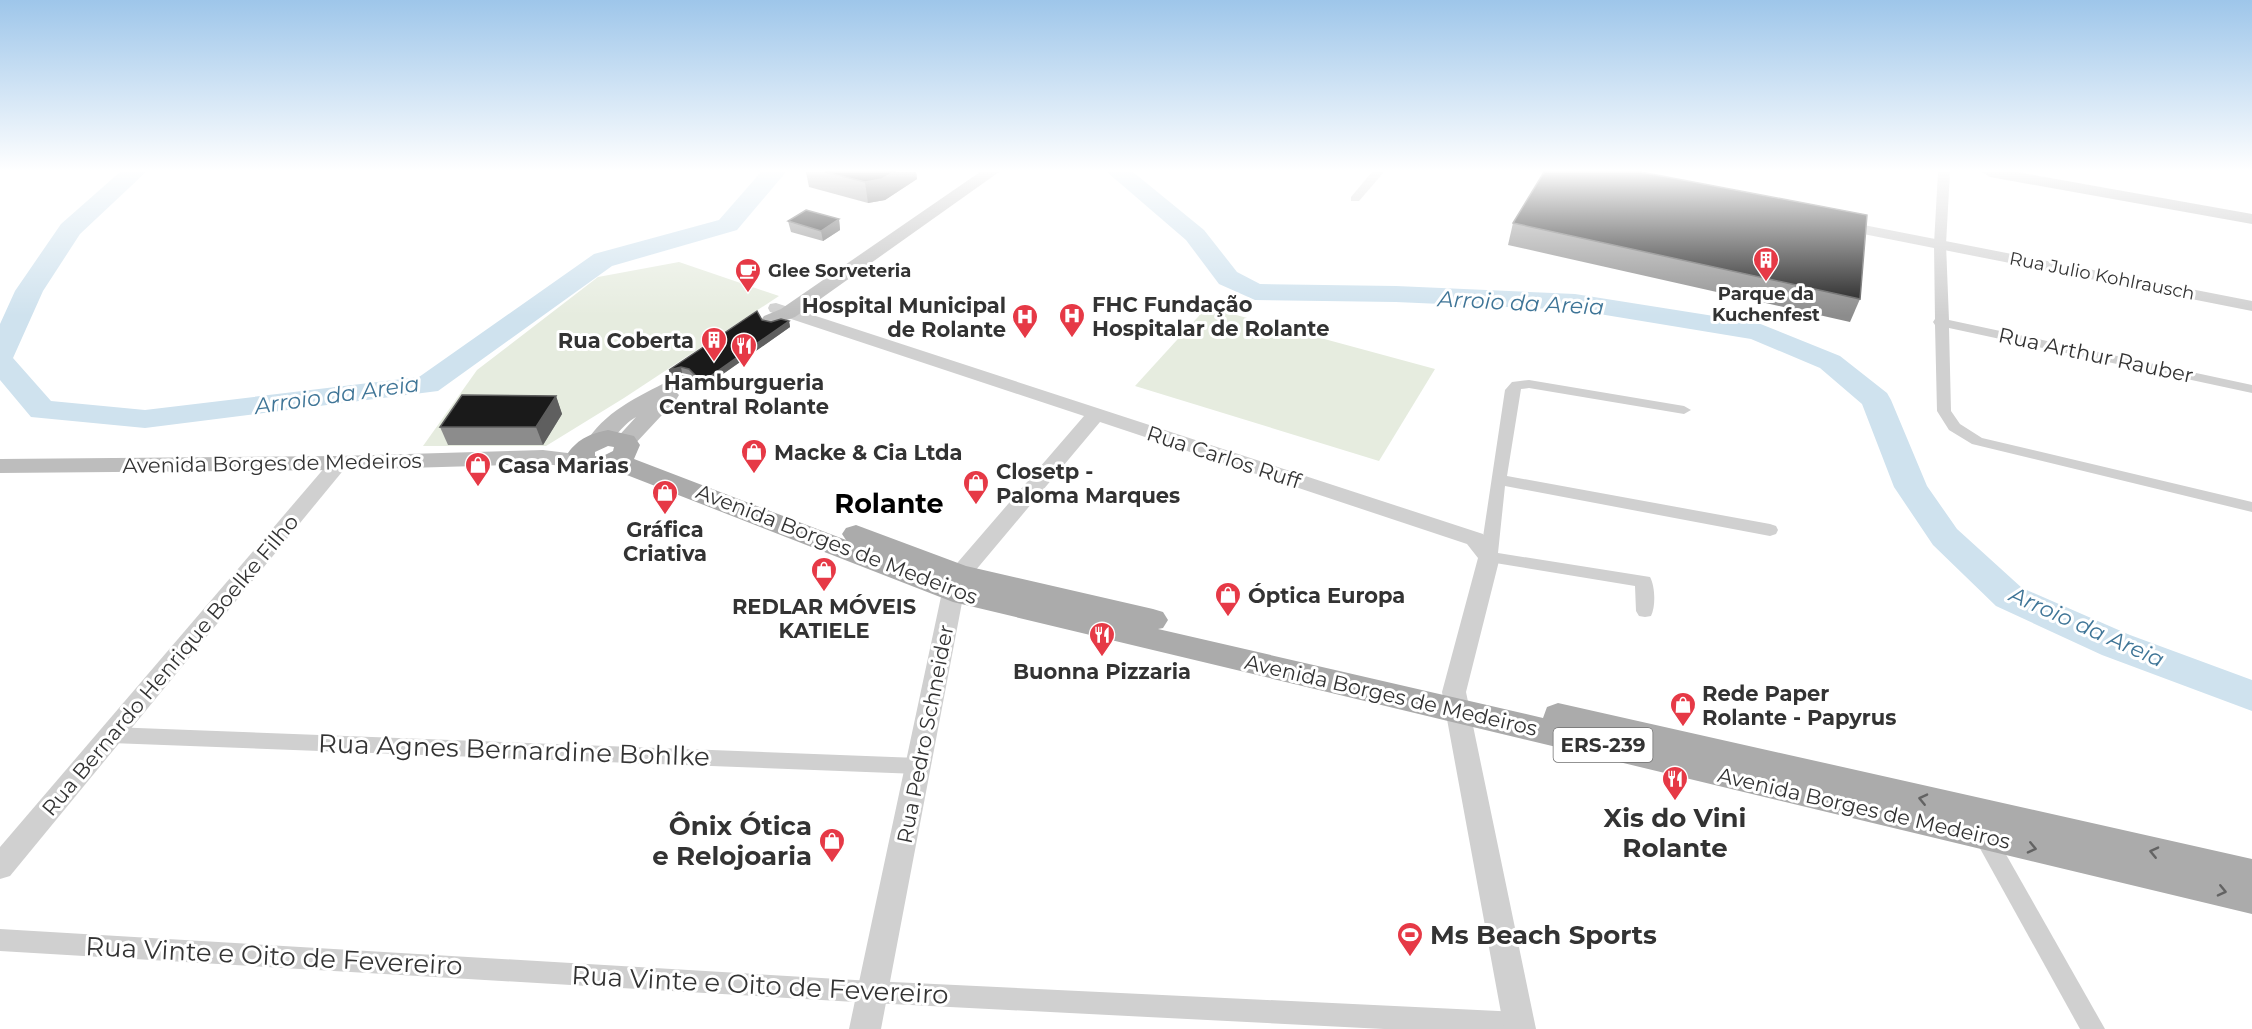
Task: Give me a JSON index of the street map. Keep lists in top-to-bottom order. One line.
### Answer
{"streets":{"main road":["Avenida Borges de Medeiros","ERS-239"],"street":["Rua Julio Kohlrausch","Rua Arthur Rauber","Rua Carlos Ruff","Rua Bernardo Henrique Boelke Filho","Rua Pedro Schneider","Rua Agnes Bernardine Bohlke","Rua Vinte e Oito de Fevereiro"]},"crossings":[["Rua Carlos Ruff","Rua Pedro Schneider"],["Avenida Borges de Medeiros","Rua Bernardo Henrique Boelke Filho"],["Avenida Borges de Medeiros","Rua Pedro Schneider"],["Rua Bernardo Henrique Boelke Filho","Rua Agnes Bernardine Bohlke"],["Rua Pedro Schneider","Rua Agnes Bernardine Bohlke"],["Rua Pedro Schneider","Rua Vinte e Oito de Fevereiro"]],"districts":["Rolante"],"water":["Arroio da Areia"],"places":{"building":["Parque da Kuchenfest","Rua Coberta"],"cafe":["Glee Sorveteria"],"hospital":["FHC Fundação Hospitalar de Rolante","Hospital Municipal de Rolante"],"restaurant":["Hamburgueria Central Rolante","Buonna Pizzaria","Xis do Vini Rolante"],"shop":["Macke & Cia Ltda","Casa Marias","Closetp - Paloma Marques","Gráfica Criativa","REDLAR MÓVEIS KATIELE","Óptica Europa","Rede Paper Rolante - Papyrus","Ônix Ótica e Relojoaria"],"sports":["Ms Beach Sports"]}}
